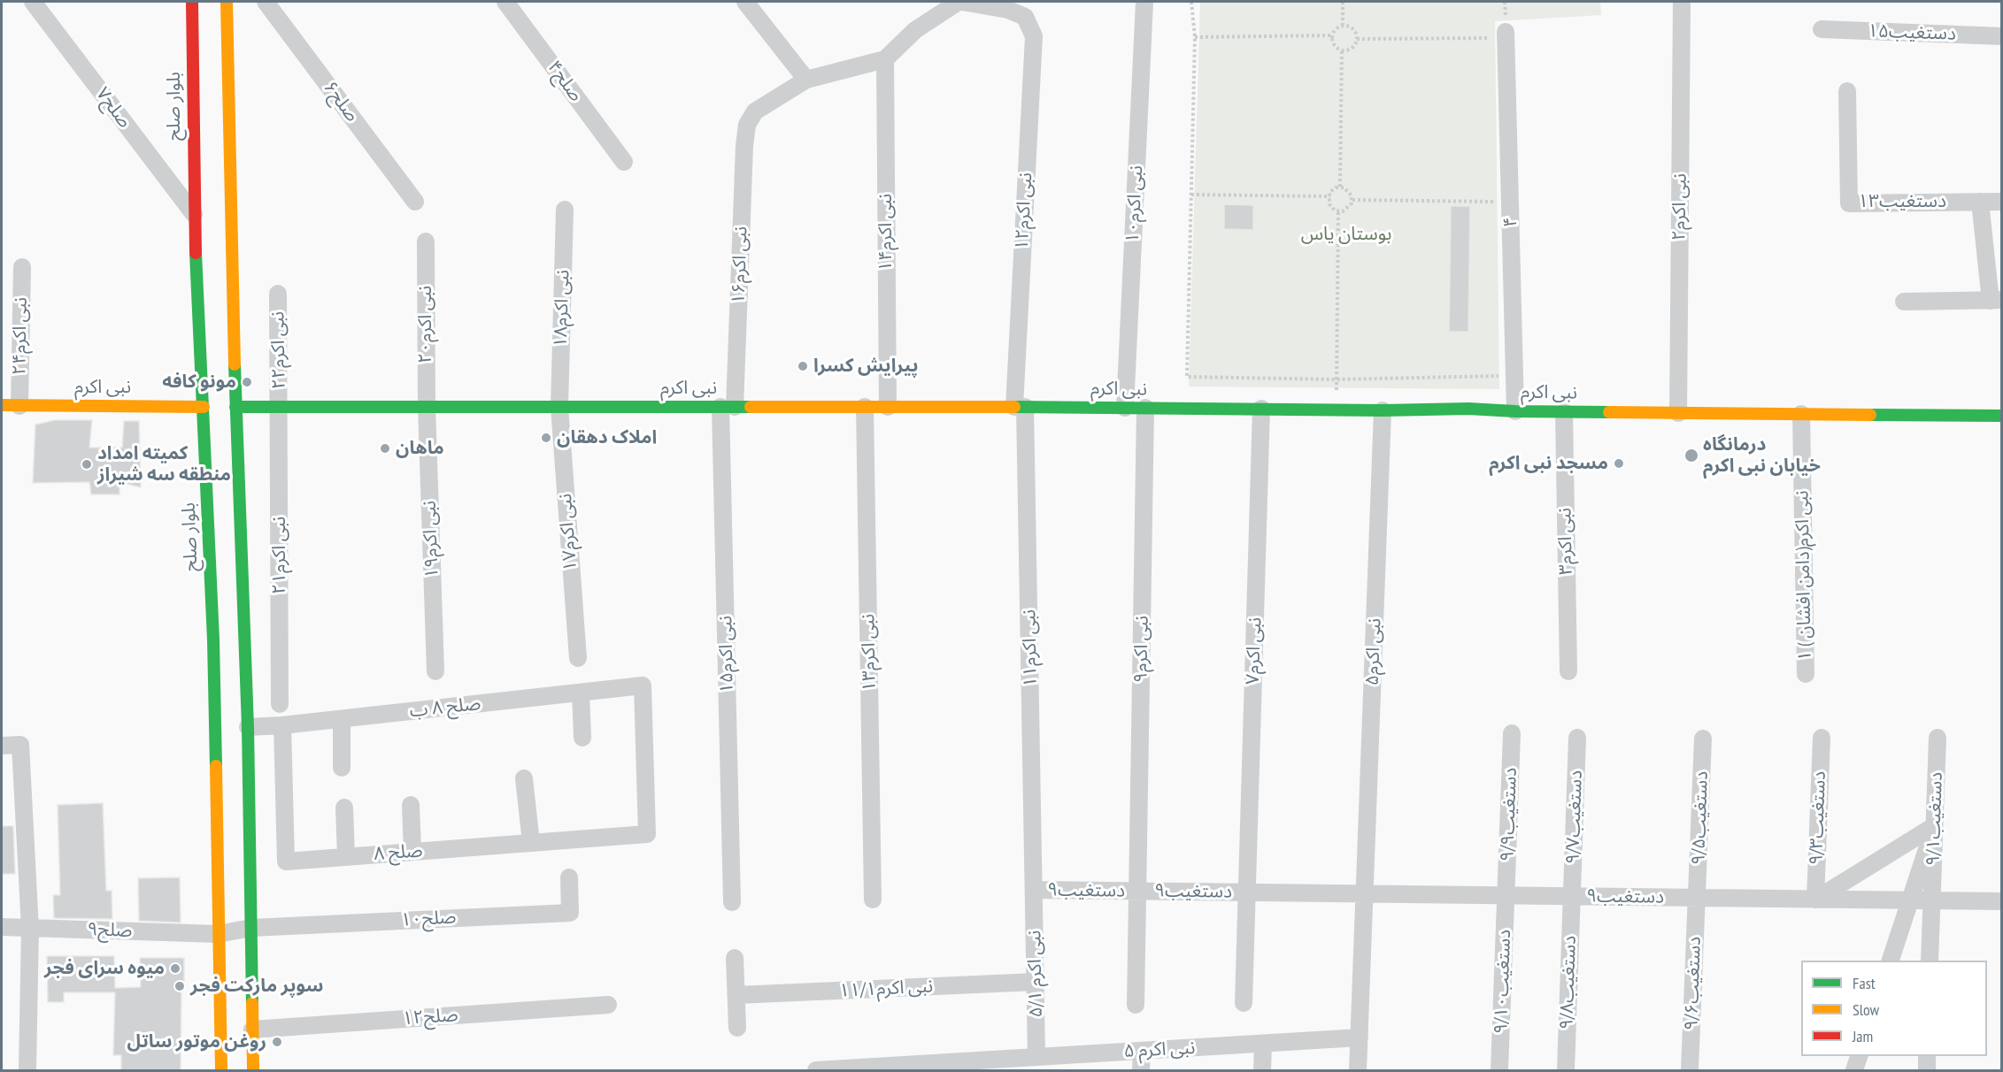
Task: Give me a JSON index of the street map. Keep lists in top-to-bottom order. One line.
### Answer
{"streets":{"main road":["بلوار صلح","نبی اکرم"],"street":["دستغیب۱۵","صلح۴","صلح۶","صلح۷","دستغیب۱۳","نبی اکرم۱۰","نبی اکرم۲","نبی اکرم۱۲","۴","نبی اکرم۱۴","نبی اکرم۱۶","نبی اکرم۱۸","نبی اکرم۲۰","نبی اکرم۲۴","نبی اکرم۲۲","نبی اکرم۱۷","نبی اکرم۱۹","نبی اکرم۳","نبی اکرم۲۱","۱ نبی اکرم(دامن افشان )","نبی اکرم۱۱","نبی اکرم۹","نبی اکرم۷","نبی اکرم۵","نبی اکرم۱۳","نبی اکرم۱۵","صلح ۸ ب","دستغیب۹/۹","دستغیب۹/۷","۹/۵دستغیب","دستغیب۹/۳","دستغیب۹/۱","۸ صلح","دستغیب۹","۹دستغیب","صلح۱۰","صلح۹","نبی اکرم ۵/۱","دستغیب۹/۱۰","دستغیب۹/۸","دستغیب۹/۶","نبی اکرم۱۱/۱","صلح۱۲","نبی اکرم ۵"]},"crossings":[["بلوار صلح","صلح۷"],["بلوار صلح","نبی اکرم"],["بلوار صلح","صلح۹"],["نبی اکرم۱۰","نبی اکرم"],["نبی اکرم۲","نبی اکرم"],["نبی اکرم۱۲","نبی اکرم"],["نبی اکرم۱۲","نبی اکرم۱۱"],["۴","نبی اکرم"],["نبی اکرم۱۴","نبی اکرم"],["نبی اکرم۱۶","نبی اکرم"],["نبی اکرم۱۶","نبی اکرم۱۵"],["نبی اکرم۱۸","نبی اکرم"],["نبی اکرم۱۸","نبی اکرم۱۷"],["نبی اکرم۲۰","نبی اکرم"],["نبی اکرم۲۰","نبی اکرم۱۹"],["نبی اکرم۲۴","نبی اکرم"],["نبی اکرم۲۲","نبی اکرم"],["نبی اکرم۲۲","نبی اکرم۲۱"],["نبی اکرم","نبی اکرم۱۷"],["نبی اکرم","نبی اکرم۱۹"],["نبی اکرم","نبی اکرم۳"],["نبی اکرم","نبی اکرم۲۱"],["نبی اکرم","۱ نبی اکرم(دامن افشان )"],["نبی اکرم","نبی اکرم۱۱"],["نبی اکرم","نبی اکرم۹"],["نبی اکرم","نبی اکرم۷"],["نبی اکرم","نبی اکرم۵"],["نبی اکرم","نبی اکرم۱۳"],["نبی اکرم","نبی اکرم۱۵"],["نبی اکرم۱۱","دستغیب۹"],["نبی اکرم۱۱","نبی اکرم ۵/۱"],["نبی اکرم۹","دستغیب۹"],["نبی اکرم۹","۹دستغیب"],["نبی اکرم۷","دستغیب۹"],["نبی اکرم۷","۹دستغیب"],["نبی اکرم۵","دستغیب۹"],["صلح ۸ ب","۸ صلح"],["دستغیب۹/۹","دستغیب۹"],["دستغیب۹/۹","دستغیب۹/۱۰"],["دستغیب۹/۷","دستغیب۹"],["دستغیب۹/۷","دستغیب۹/۸"],["۹/۵دستغیب","دستغیب۹"],["۹/۵دستغیب","دستغیب۹/۶"],["دستغیب۹/۳","دستغیب۹"],["دستغیب۹/۱","دستغیب۹"],["دستغیب۹","۹دستغیب"],["دستغیب۹","نبی اکرم ۵/۱"],["دستغیب۹","دستغیب۹/۱۰"],["دستغیب۹","دستغیب۹/۸"],["دستغیب۹","دستغیب۹/۶"],["صلح۱۰","صلح۹"],["نبی اکرم ۵/۱","نبی اکرم۱۱/۱"],["نبی اکرم ۵/۱","نبی اکرم ۵"]],"parks":["بوستان یاس"],"places":["پیرایش کسرا","مونو کافه","املاک دهقان","ماهان","درمانگاه خیابان نبی اکرم","مسجد نبی اکرم","کمیته امداد منطقه سه شیراز","میوه سرای فجر","سوپر مارکت فجر","روغن موتور ساتل"],"legend":["Fast","Slow","Jam"]}
